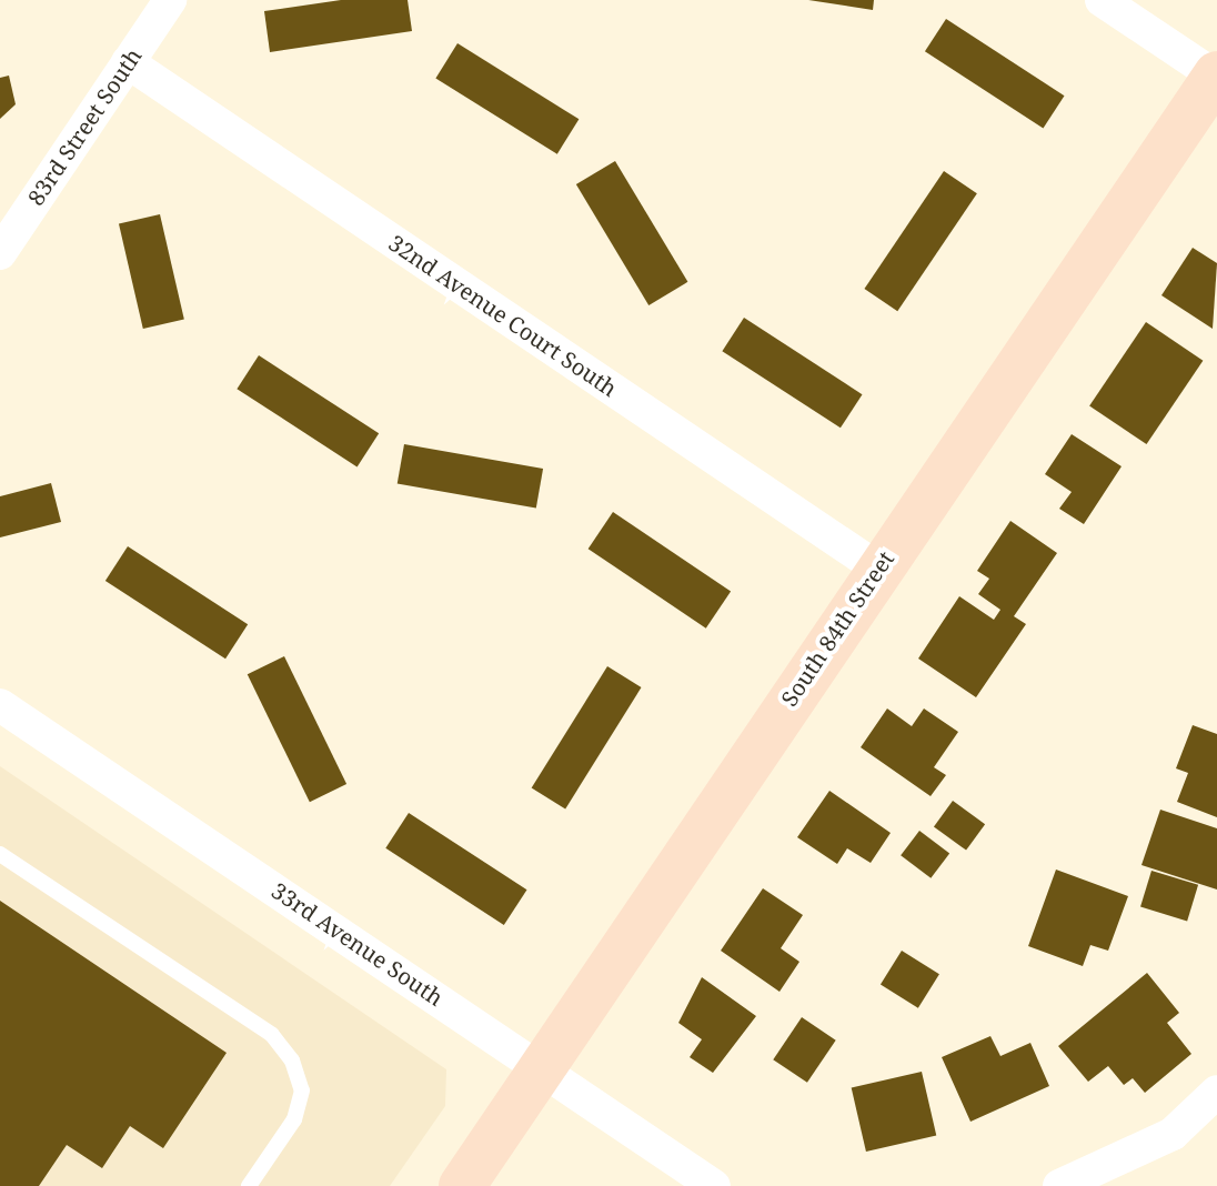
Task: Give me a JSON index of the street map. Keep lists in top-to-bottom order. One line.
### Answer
{"streets":{"main road":["South 84th Street"],"street":["83rd Street South","32nd Avenue Court South","33rd Avenue South"]},"crossings":[["83rd Street South","32nd Avenue Court South"],["32nd Avenue Court South","South 84th Street"],["South 84th Street","33rd Avenue South"]]}
